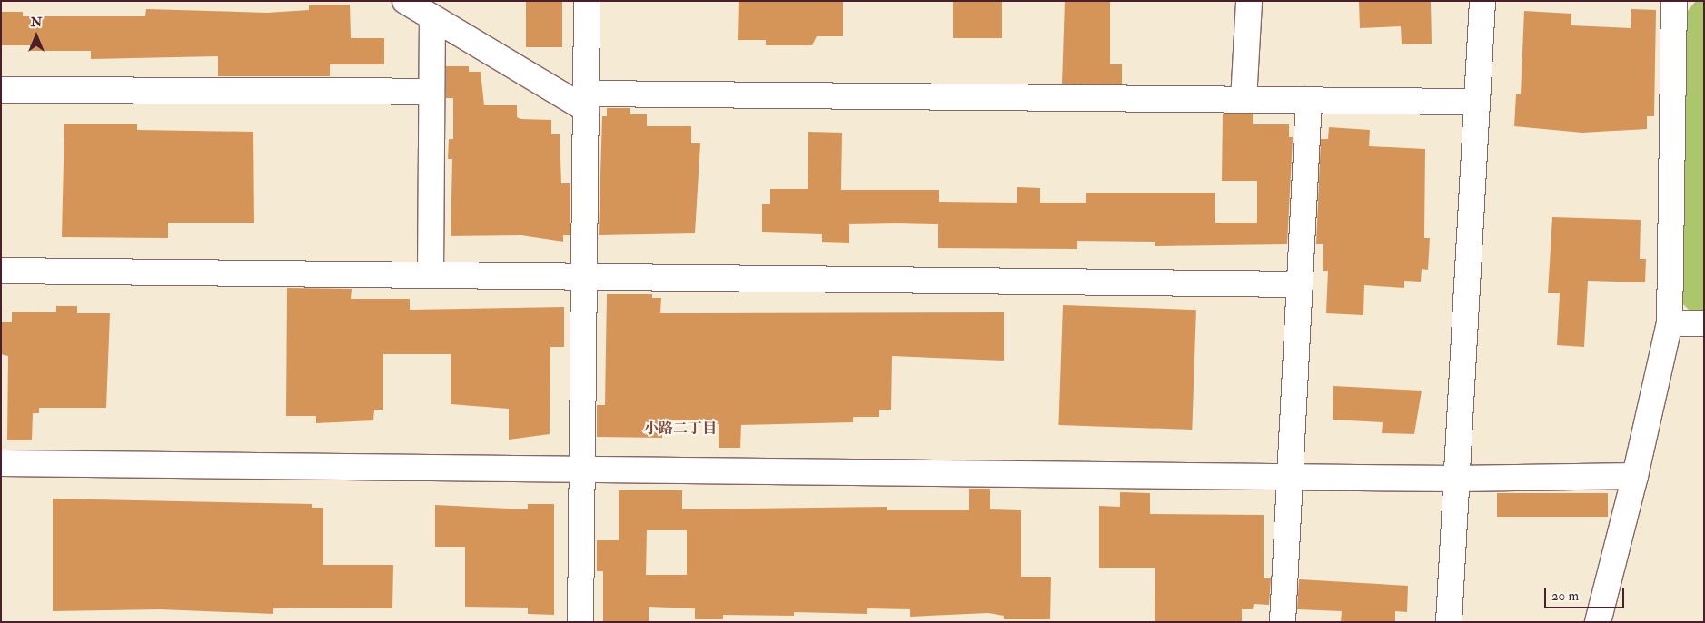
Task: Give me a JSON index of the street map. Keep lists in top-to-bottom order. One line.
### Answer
{"districts":["小路二丁目"],"scale_bar":"20 m","north":"top"}
